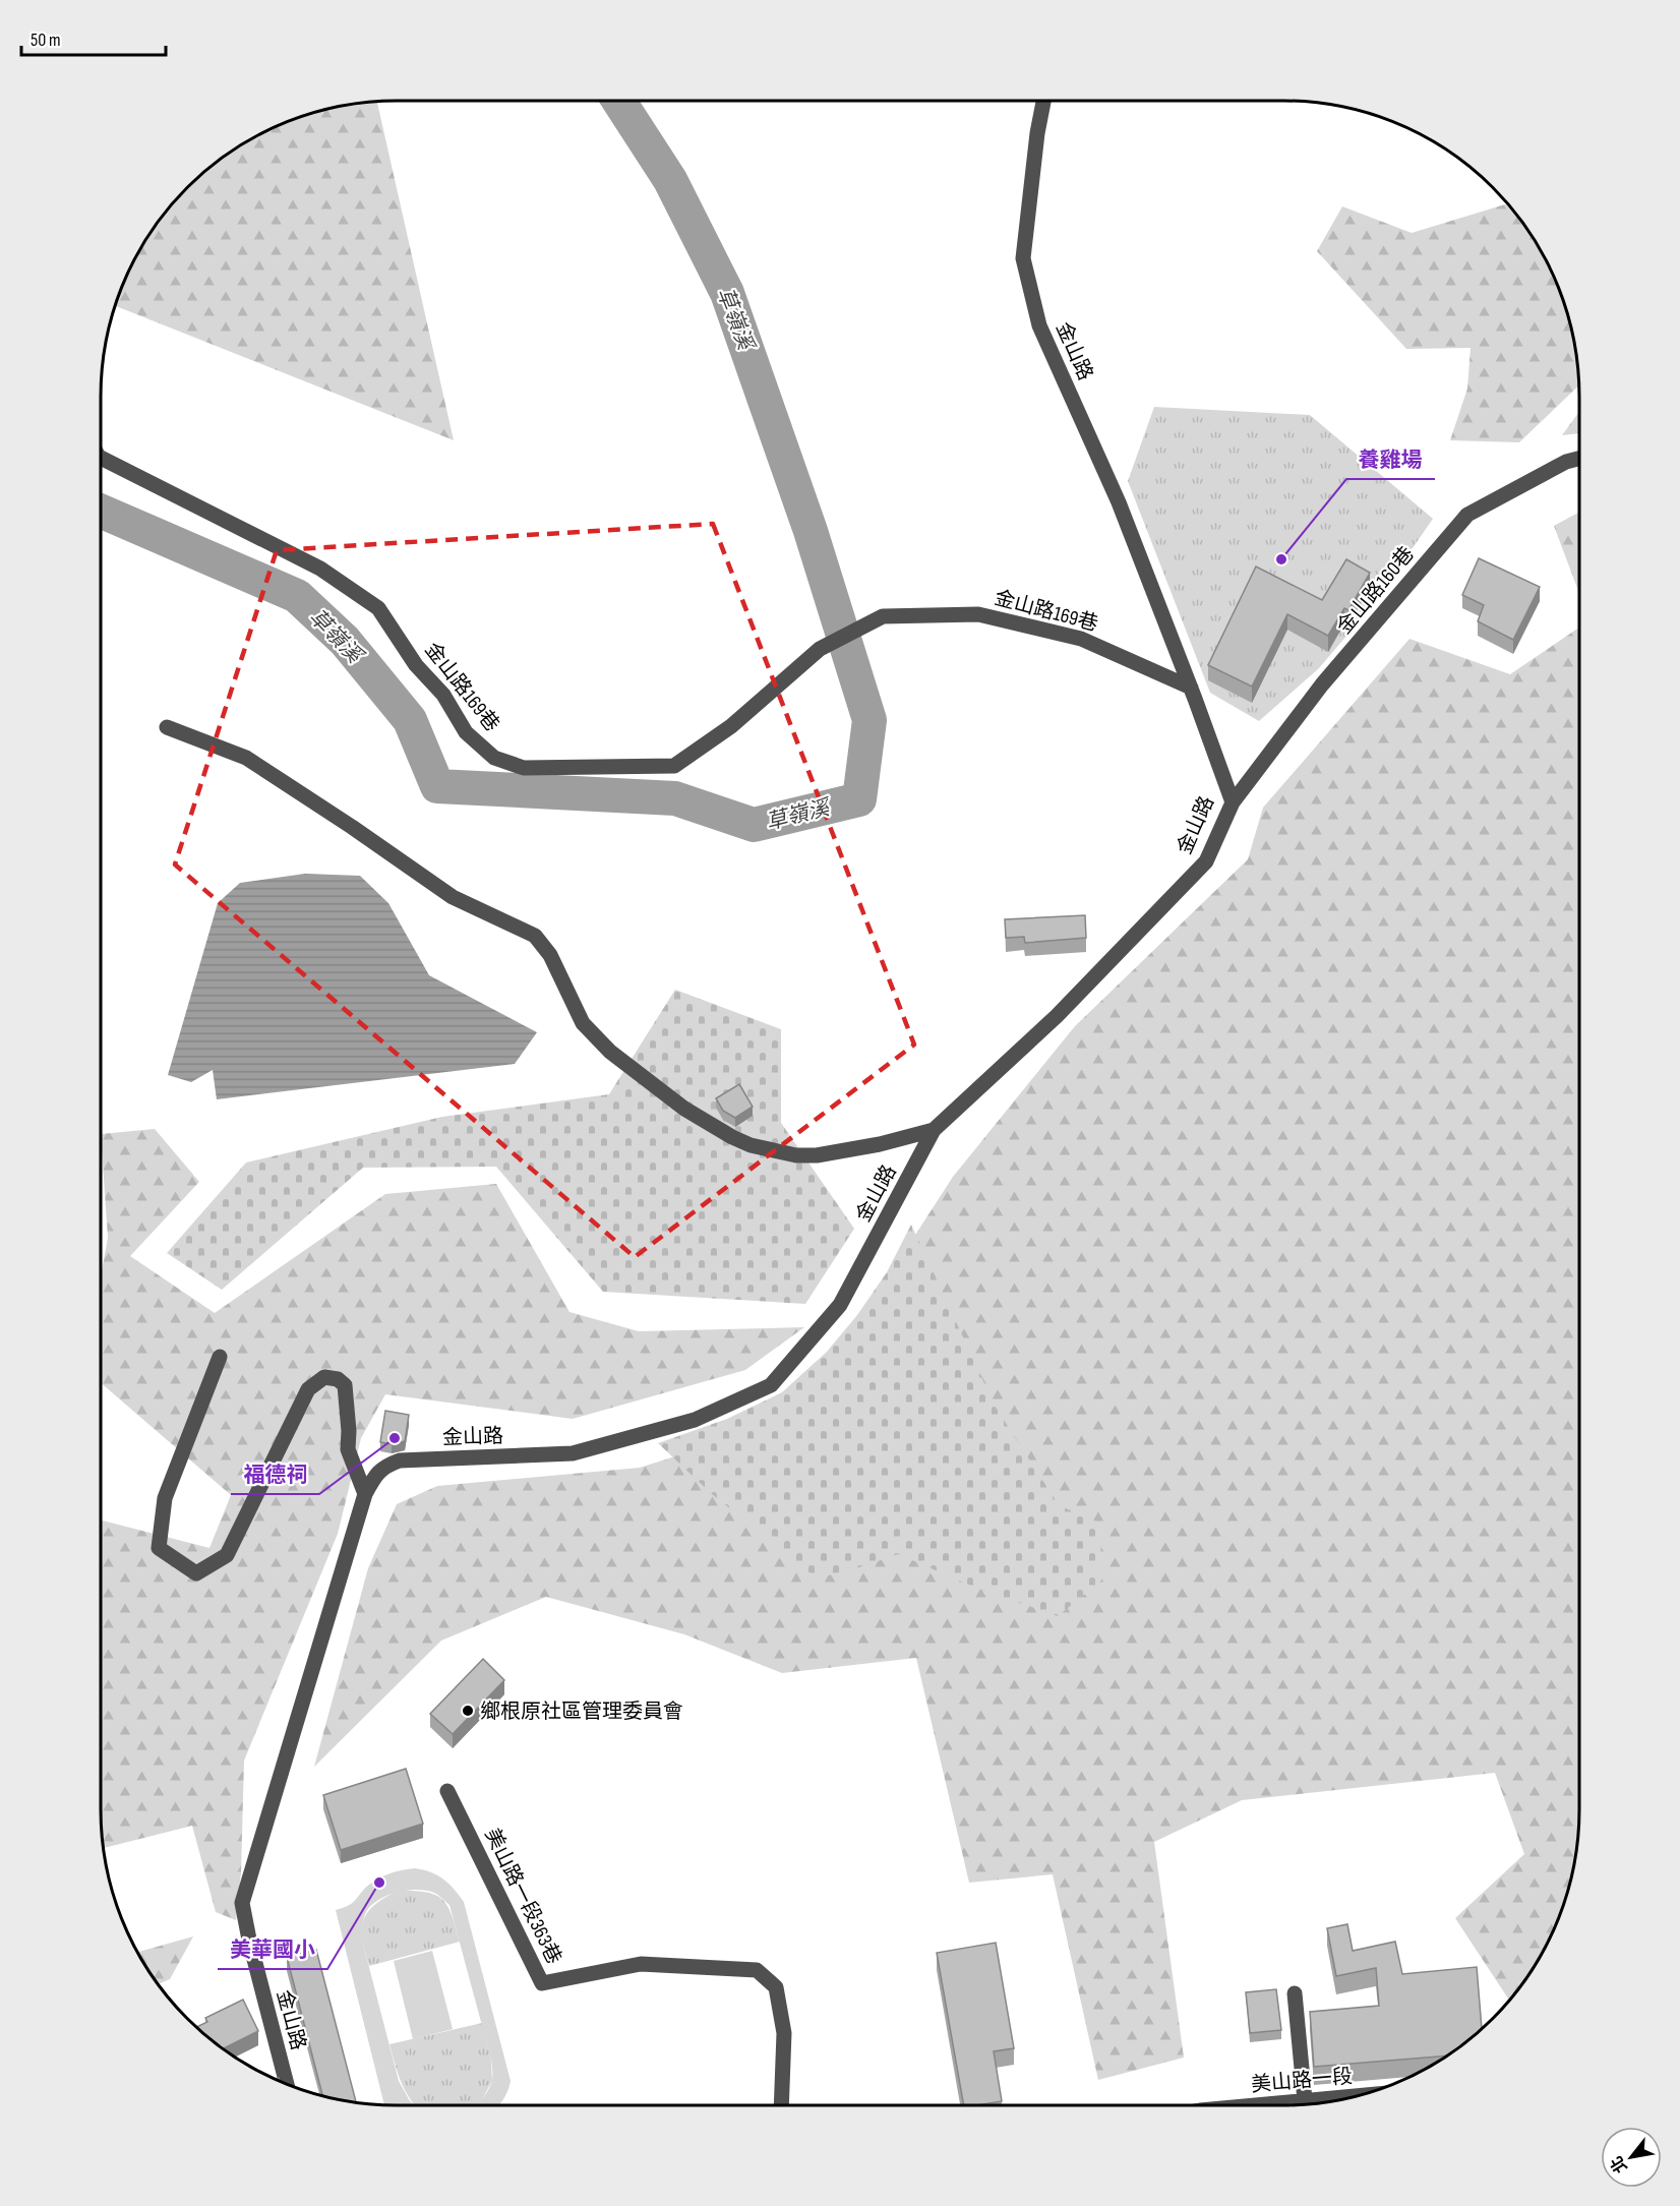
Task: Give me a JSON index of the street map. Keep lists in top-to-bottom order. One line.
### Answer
{"streets":{"street":["金山路","金山路160巷","金山路169巷","美山路一段363巷","美山路一段"]},"crossings":[["金山路","金山路160巷"],["金山路","金山路169巷"]],"water":["草嶺溪"],"places":["養雞場","福德祠","鄉根原社區管理委員會","美華國小"],"scale_bar":"50 m","north":"bottom left"}
